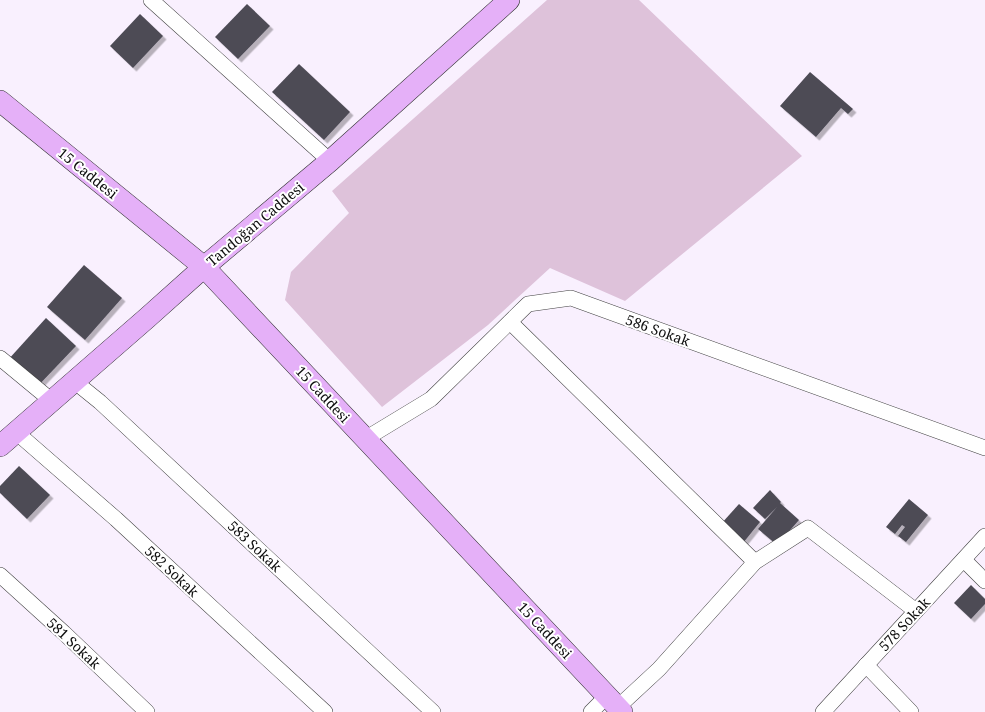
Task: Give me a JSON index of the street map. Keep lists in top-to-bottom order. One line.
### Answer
{"streets":{"street":["15 Caddesi","Tandoğan Caddesi","586 Sokak","583 Sokak","582 Sokak","578 Sokak","581 Sokak"]},"crossings":[["15 Caddesi","Tandoğan Caddesi"],["15 Caddesi","586 Sokak"],["Tandoğan Caddesi","583 Sokak"],["Tandoğan Caddesi","582 Sokak"]]}
